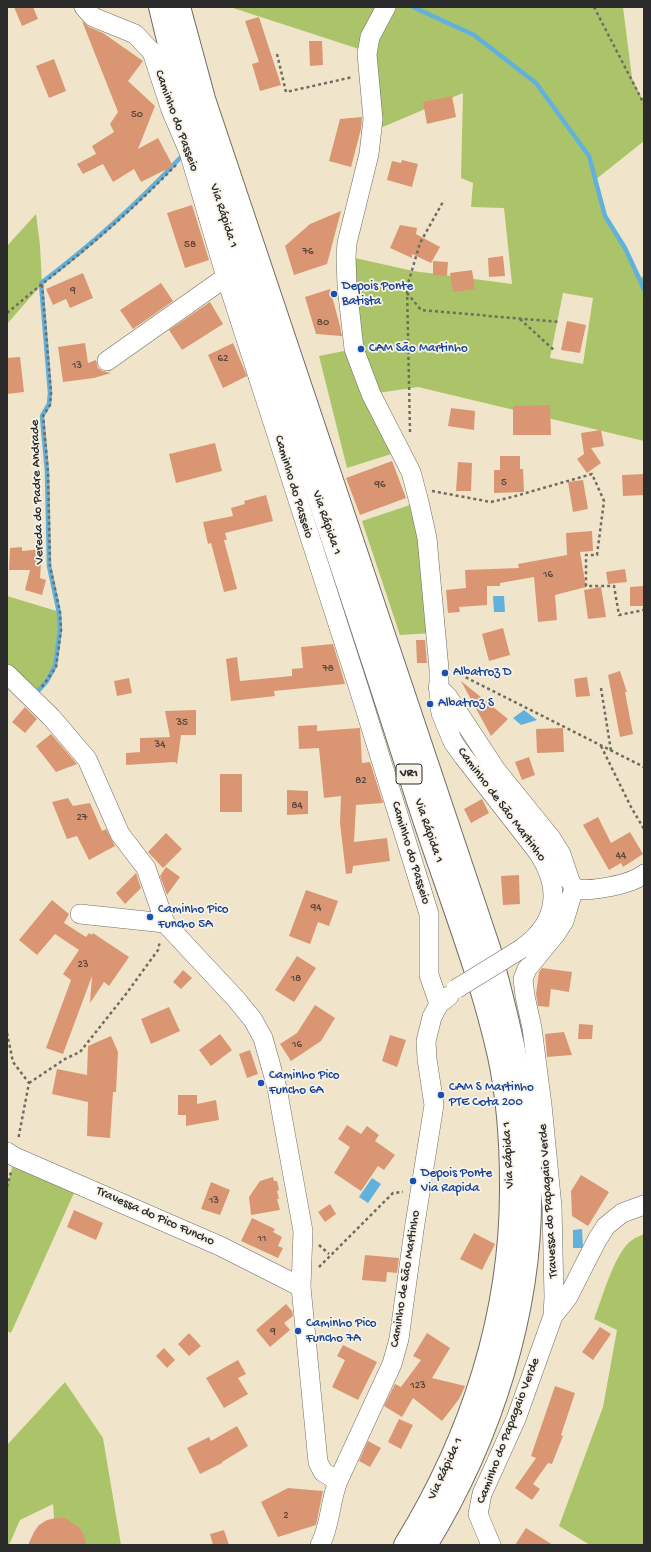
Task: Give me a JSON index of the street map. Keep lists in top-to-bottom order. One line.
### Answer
{"streets":{"highway":["Via Rápida 1","VR1"],"street":["Caminho do Passeio","Caminho de São Martinho","Travessa do Papagaio Verde","Travessa do Pico Funcho","Caminho do Papagaio Verde"],"path":["Vereda do Padre Andrade"]},"crossings":[["Caminho do Passeio","Caminho de São Martinho"],["Travessa do Papagaio Verde","Caminho do Papagaio Verde"]],"places":["Depois Ponte Batista","CAM São Martinho","Albatroz D","Albatroz S","Caminho Pico Funcho 5A","Caminho Pico Funcho 6A","CAM S Martinho PTE Cota 200","Depois Ponte Via Rapida","Caminho Pico Funcho 7A"],"house_numbers":["50","58","76","9","80","62","13","5","96","16","78","35","34","82","84","27","44","94","23","18","16","13","11","9","123","2"]}
